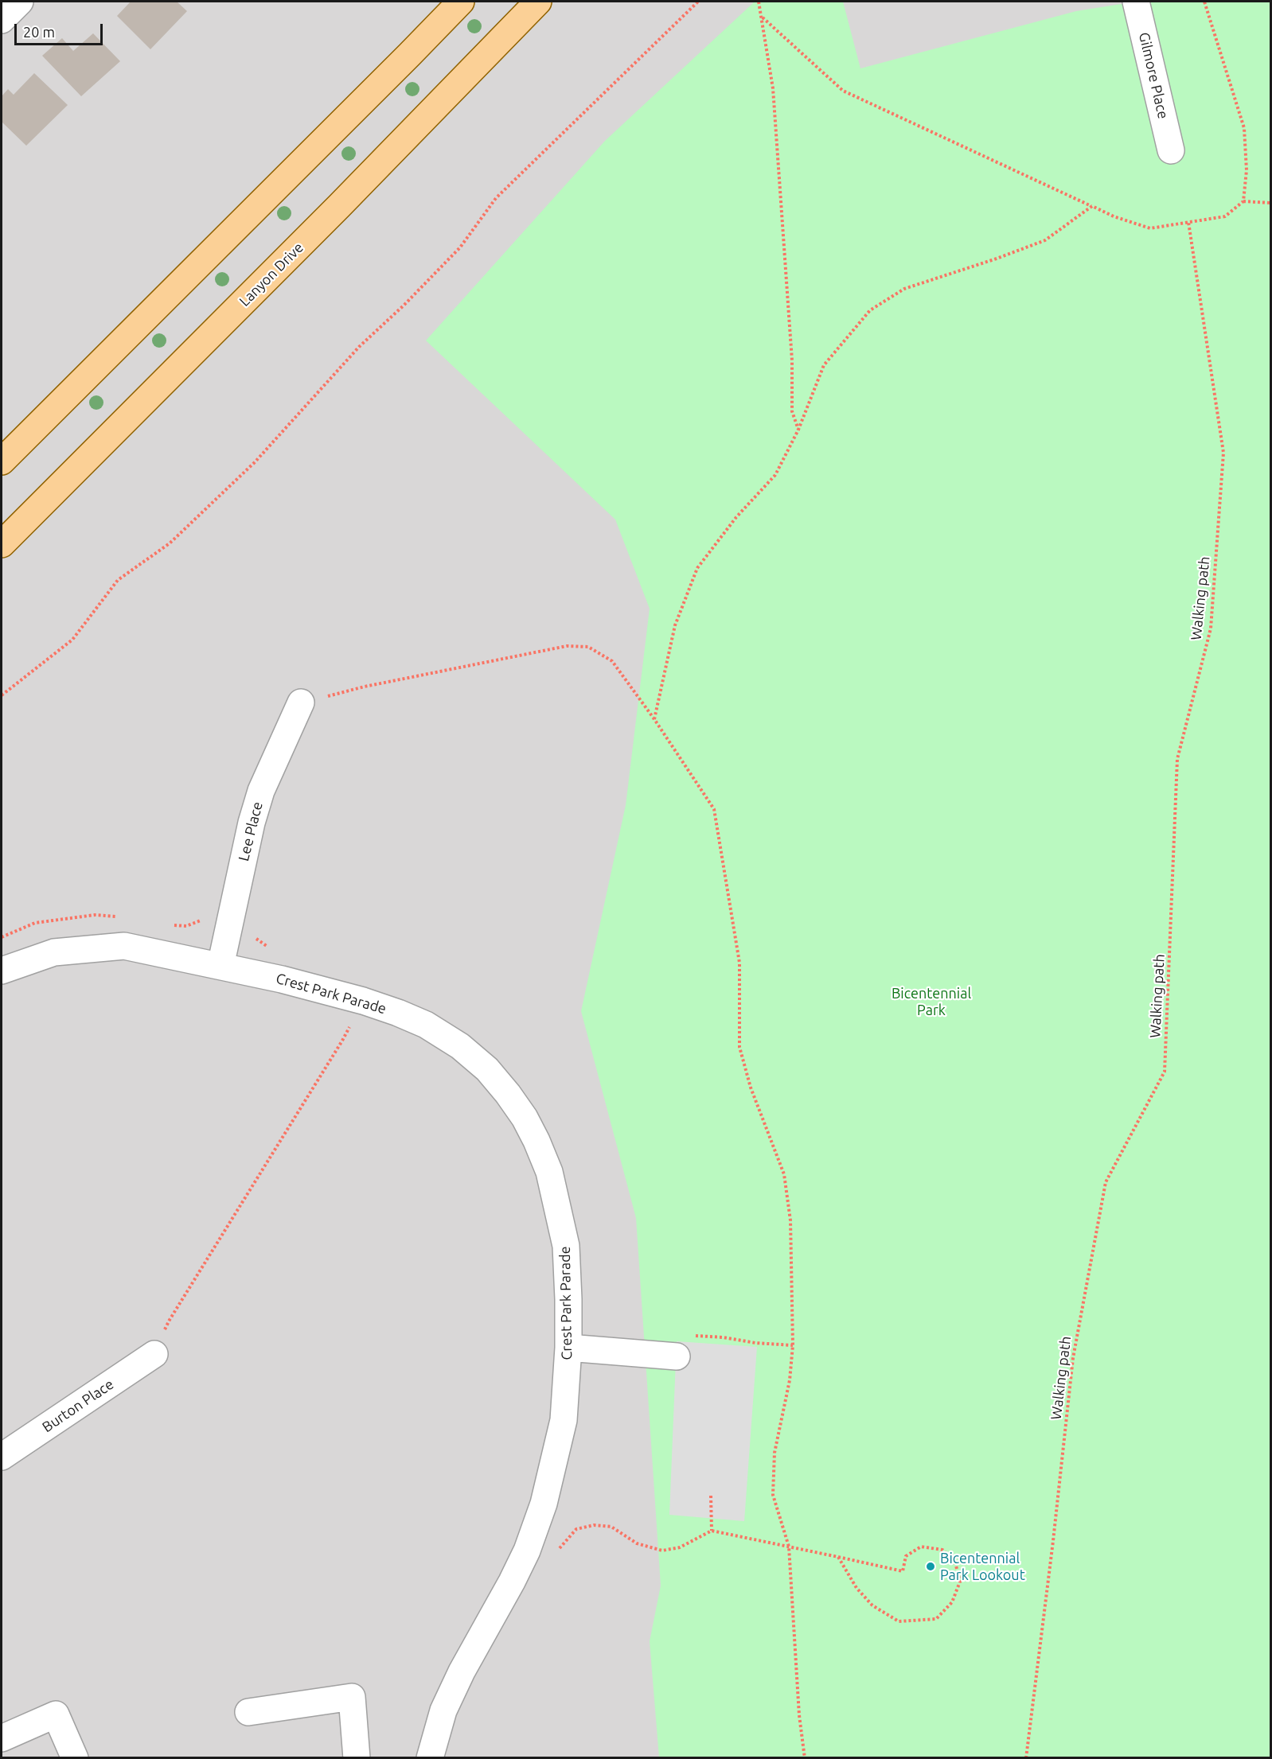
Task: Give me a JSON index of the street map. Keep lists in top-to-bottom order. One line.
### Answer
{"streets":{"main road":["Lanyon Drive"],"street":["Gilmore Place","Lee Place","Crest Park Parade","Burton Place"],"path":["Walking path"]},"crossings":[["Lee Place","Crest Park Parade"]],"parks":["Bicentennial Park"],"places":["Bicentennial Park Lookout"],"scale_bar":"20 m"}
